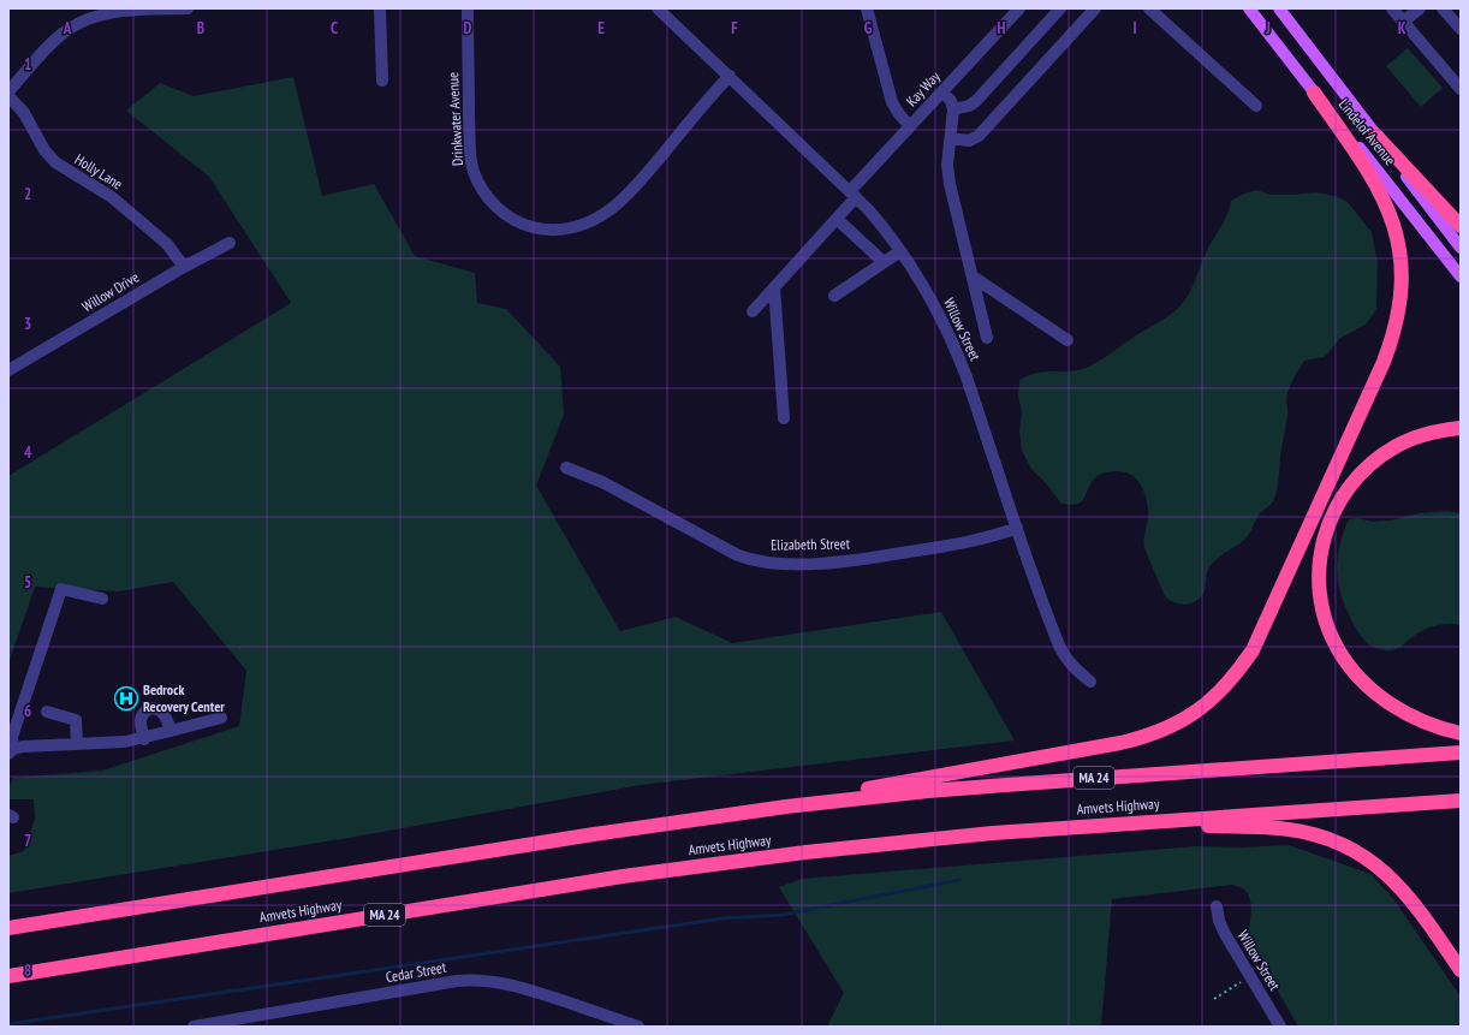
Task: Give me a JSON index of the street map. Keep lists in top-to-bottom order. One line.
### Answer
{"streets":{"highway":["MA 24","Amvets Highway"],"main road":["Lindelof Avenue"],"street":["Kay Way","Drinkwater Avenue","Holly Lane","Willow Drive","Willow Street","Elizabeth Street","Cedar Street"]},"crossings":[["Kay Way","Willow Street"],["Drinkwater Avenue","Willow Street"],["Holly Lane","Willow Drive"],["Willow Street","Elizabeth Street"]],"places":{"hospital":["Bedrock Recovery Center"]},"grid":{"columns":["A","B","C","D","E","F","G","H","I","J","K"],"rows":["1","2","3","4","5","6","7","8"]}}
